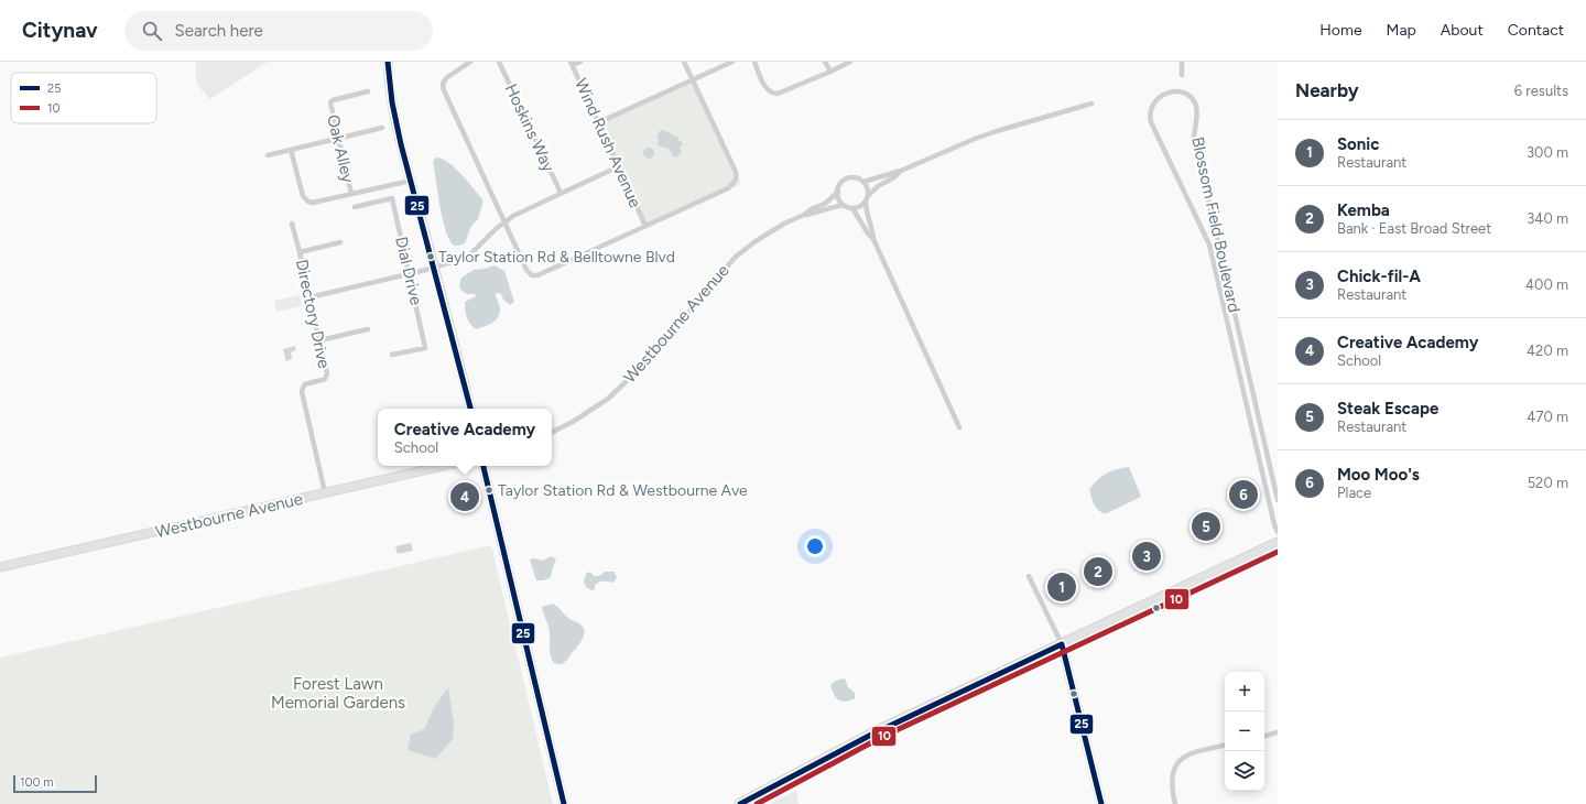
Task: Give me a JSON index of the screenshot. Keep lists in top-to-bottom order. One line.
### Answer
{"streets":{"main road":["Westbourne Avenue"],"street":["Hoskins Way","Wind Rush Avenue","Oak Alley","Blossom Field Boulevard","Dial Drive","Directory Drive"]},"crossings":[["Directory Drive","Westbourne Avenue"]],"parks":["Forest Lawn Memorial Gardens"],"places":["Taylor Station Rd & Belltowne Blvd","Taylor Station Rd & Westbourne Ave"],"lines":["transit line 25","transit line 10"],"legend":["25","10"],"scale_bar":"100 m","page":{"header":"Citynav","search":"Search here","nav":["Home","Map","About","Contact"],"heading":["Nearby","6 results"],"list":[{"mark":"1","name":"Sonic","note":"Restaurant","value":"300 m"},{"mark":"2","name":"Kemba","note":"Bank · East Broad Street","value":"340 m"},{"mark":"3","name":"Chick-fil-A","note":"Restaurant","value":"400 m"},{"mark":"4","name":"Creative Academy","note":"School","value":"420 m"},{"mark":"5","name":"Steak Escape","note":"Restaurant","value":"470 m"},{"mark":"6","name":"Moo Moo's","note":"Place","value":"520 m"}],"popup":["Creative Academy","School"],"pins":["6","4","5","3","2","1"],"map_buttons":["+","−"],"scale":"100 m"}}
